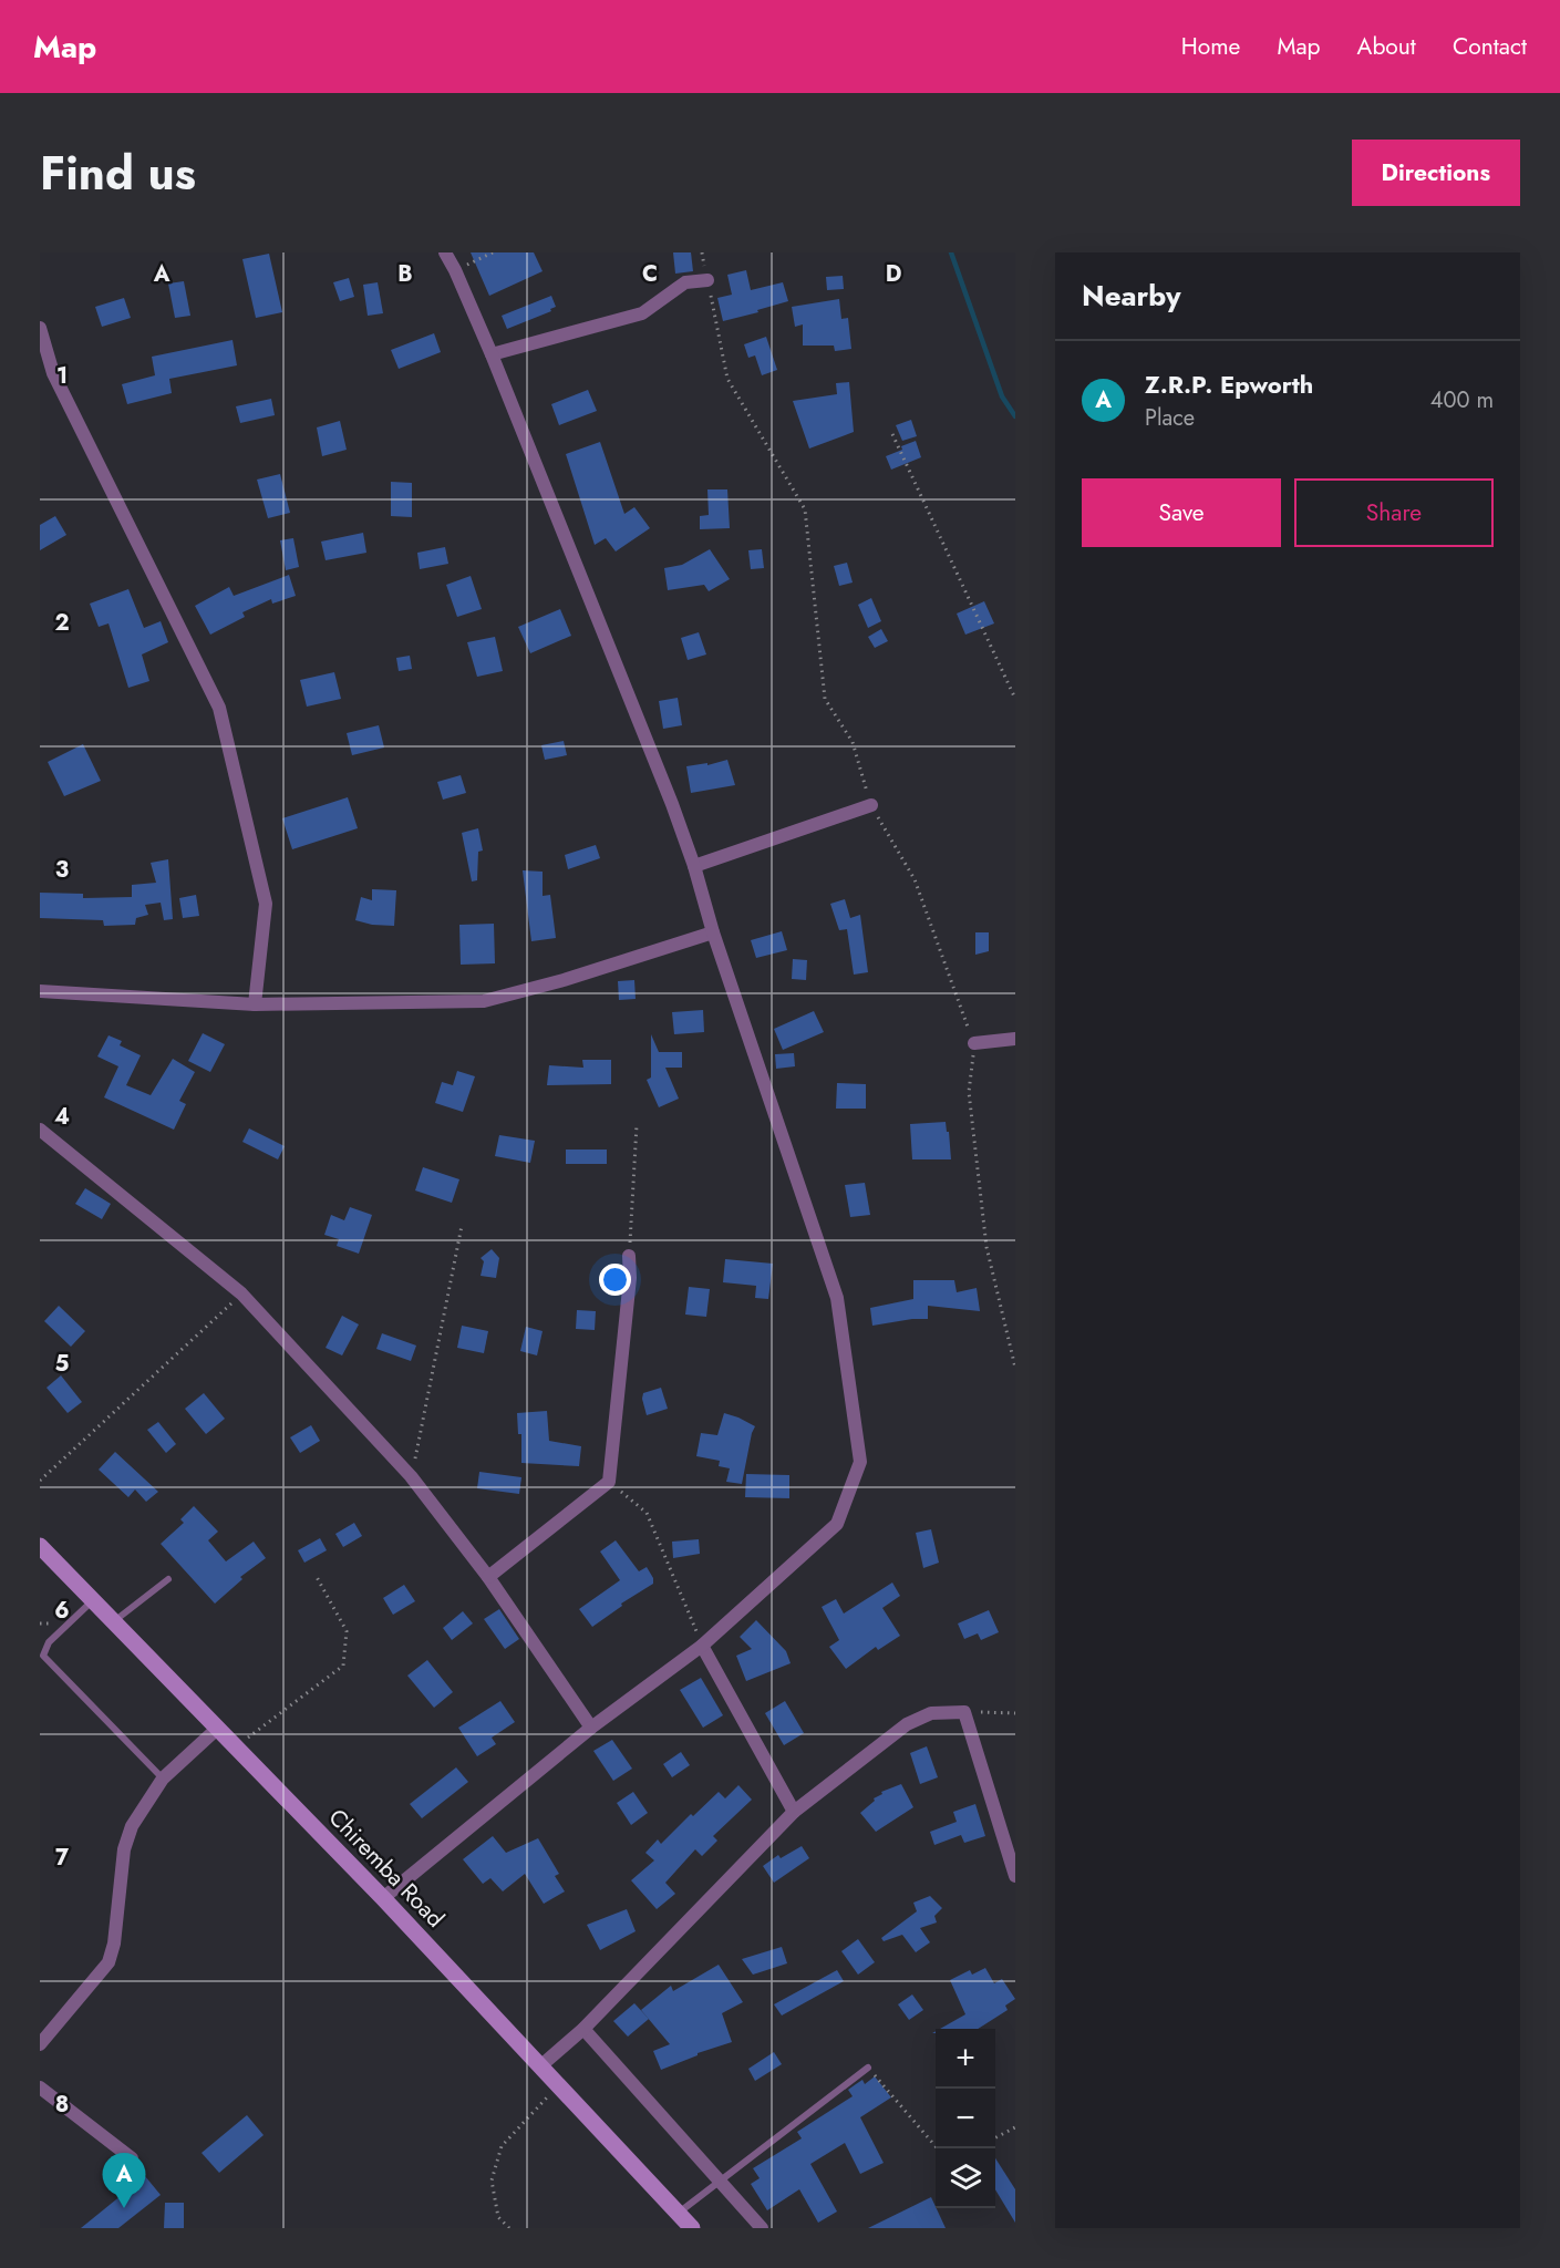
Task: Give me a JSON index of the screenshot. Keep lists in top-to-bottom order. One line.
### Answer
{"streets":{"main road":["Chiremba Road"]},"page":{"header":"Map","nav":["Home","Map","About","Contact"],"title":"Find us","buttons":["Directions",["Save","Share"]],"heading":"Nearby","list":[{"mark":"A","name":"Z.R.P. Epworth","note":"Place","value":"400 m"}],"map_buttons":["+","−"],"pins":"A"},"grid":{"columns":["A","B","C","D"],"rows":["1","2","3","4","5","6","7","8"]}}
